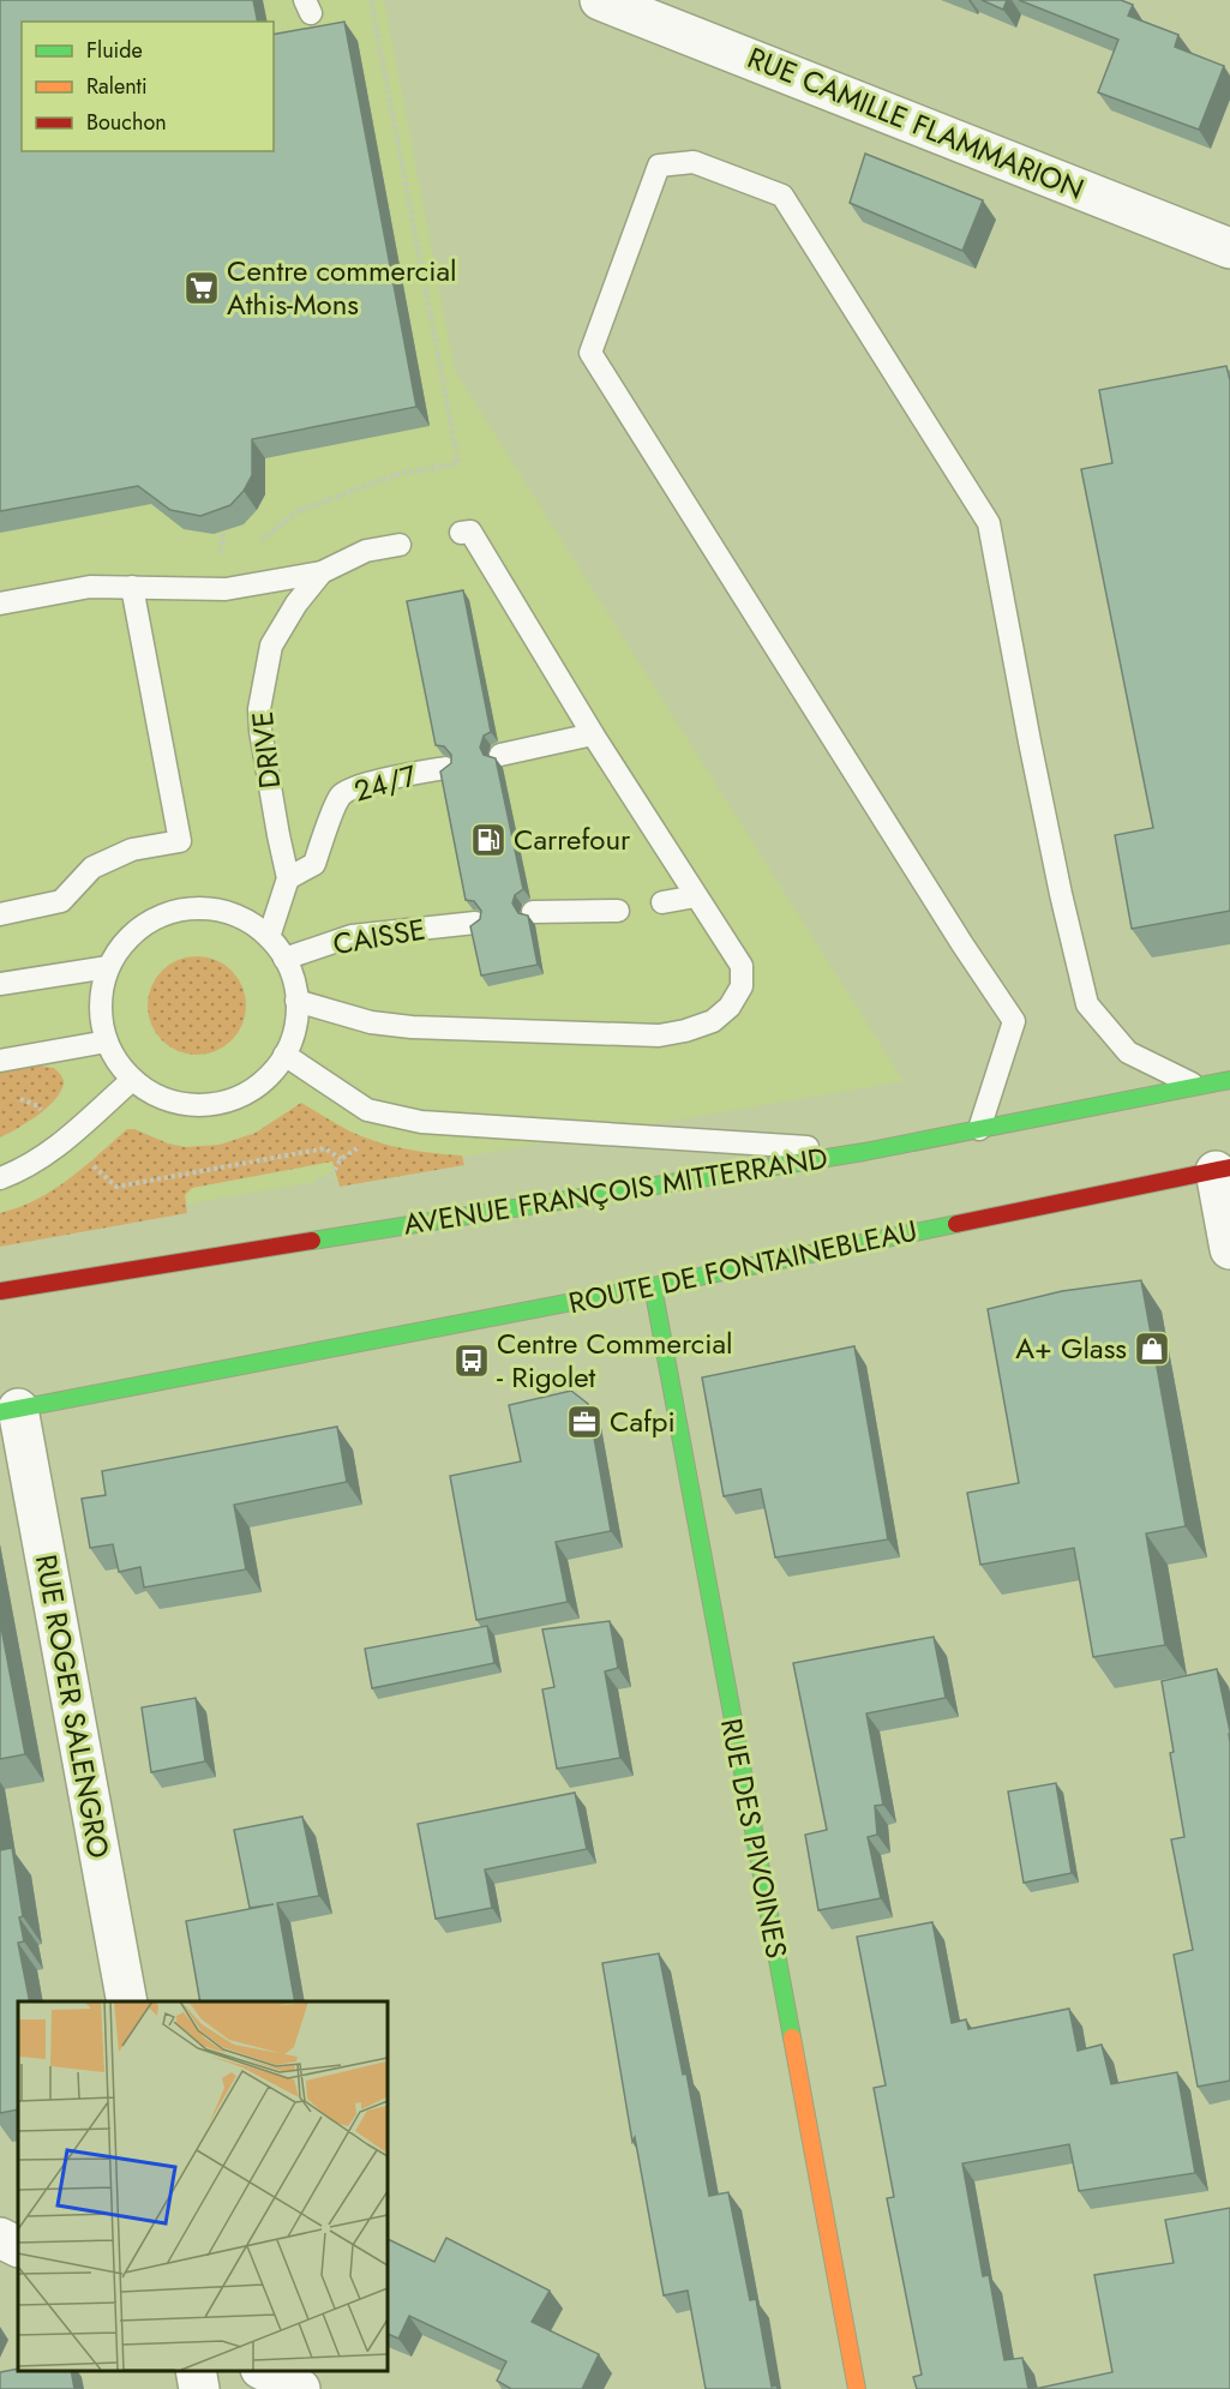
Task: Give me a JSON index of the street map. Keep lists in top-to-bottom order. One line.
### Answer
{"streets":{"main road":["AVENUE FRANÇOIS MITTERRAND","ROUTE DE FONTAINEBLEAU","RUE DES PIVOINES"],"street":["RUE CAMILLE FLAMMARION","RUE ROGER SALENGRO"],"lane":["DRIVE","24/7","CAISSE"]},"crossings":[["DRIVE","24/7"],["ROUTE DE FONTAINEBLEAU","RUE ROGER SALENGRO"],["ROUTE DE FONTAINEBLEAU","RUE DES PIVOINES"]],"places":{"supermarket":["Centre commercial Athis-Mons"],"fuel station":["Carrefour"],"shop":["A+ Glass"],"bus stop":["Centre Commercial - Rigolet"],"office":["Cafpi"]},"legend":["Fluide","Ralenti","Bouchon"]}
